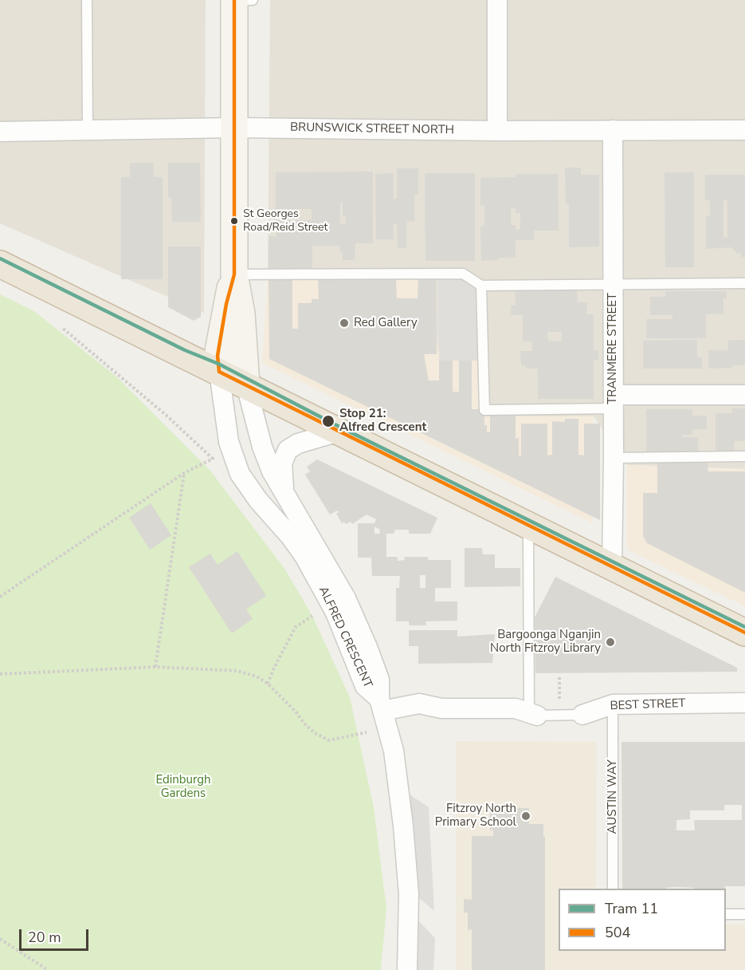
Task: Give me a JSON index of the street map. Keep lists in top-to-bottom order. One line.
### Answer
{"streets":{"street":["BRUNSWICK STREET NORTH","TRANMERE STREET","ALFRED CRESCENT","BEST STREET"],"lane":["AUSTIN WAY"]},"crossings":[["BRUNSWICK STREET NORTH","TRANMERE STREET"],["ALFRED CRESCENT","BEST STREET"],["BEST STREET","AUSTIN WAY"]],"parks":["Edinburgh Gardens"],"places":["St Georges Road/Reid Street","Red Gallery","Stop 21: Alfred Crescent","Bargoonga Nganjin North Fitzroy Library","Fitzroy North Primary School"],"lines":["transit line 504","tram line 11"],"legend":["Tram 11","504"],"scale_bar":"20 m"}
